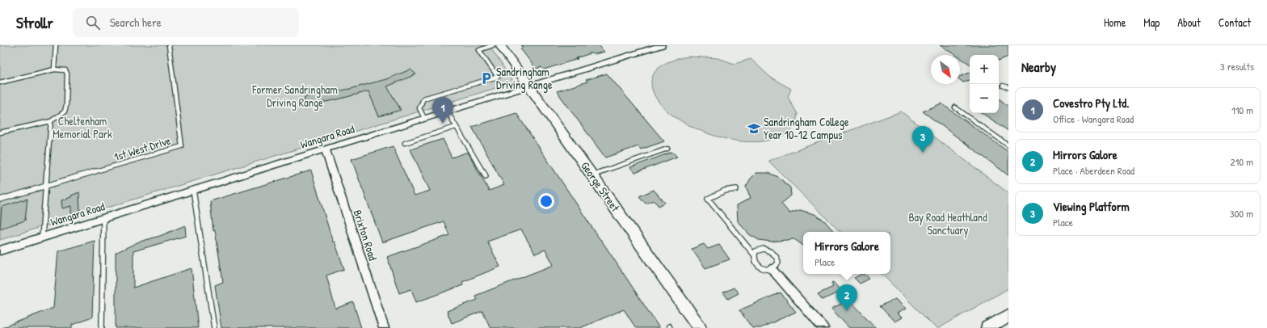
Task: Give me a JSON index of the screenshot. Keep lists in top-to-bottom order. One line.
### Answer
{"streets":{"street":["Wangara Road","George Street","Brixton Road"],"lane":["1st West Drive"]},"crossings":[["Wangara Road","George Street"],["Wangara Road","Brixton Road"]],"parks":["Former Sandringham Driving Range","Cheltenham Memorial Park","Bay Road Heathland Sanctuary"],"places":{"parking":["Sandringham Driving Range"],"school or university":["Sandringham College Year 10-12 Campus"]},"north":"bottom right","page":{"header":"Strollr","search":"Search here","nav":["Home","Map","About","Contact"],"heading":["Nearby","3 results"],"map_buttons":["+","−"],"list":[{"mark":"1","name":"Covestro Pty Ltd.","note":"Office · Wangara Road","value":"110 m"},{"mark":"2","name":"Mirrors Galore","note":"Place · Aberdeen Road","value":"210 m"},{"mark":"3","name":"Viewing Platform","note":"Place","value":"300 m"}],"pins":["1","3","2"],"popup":["Mirrors Galore","Place"]}}
